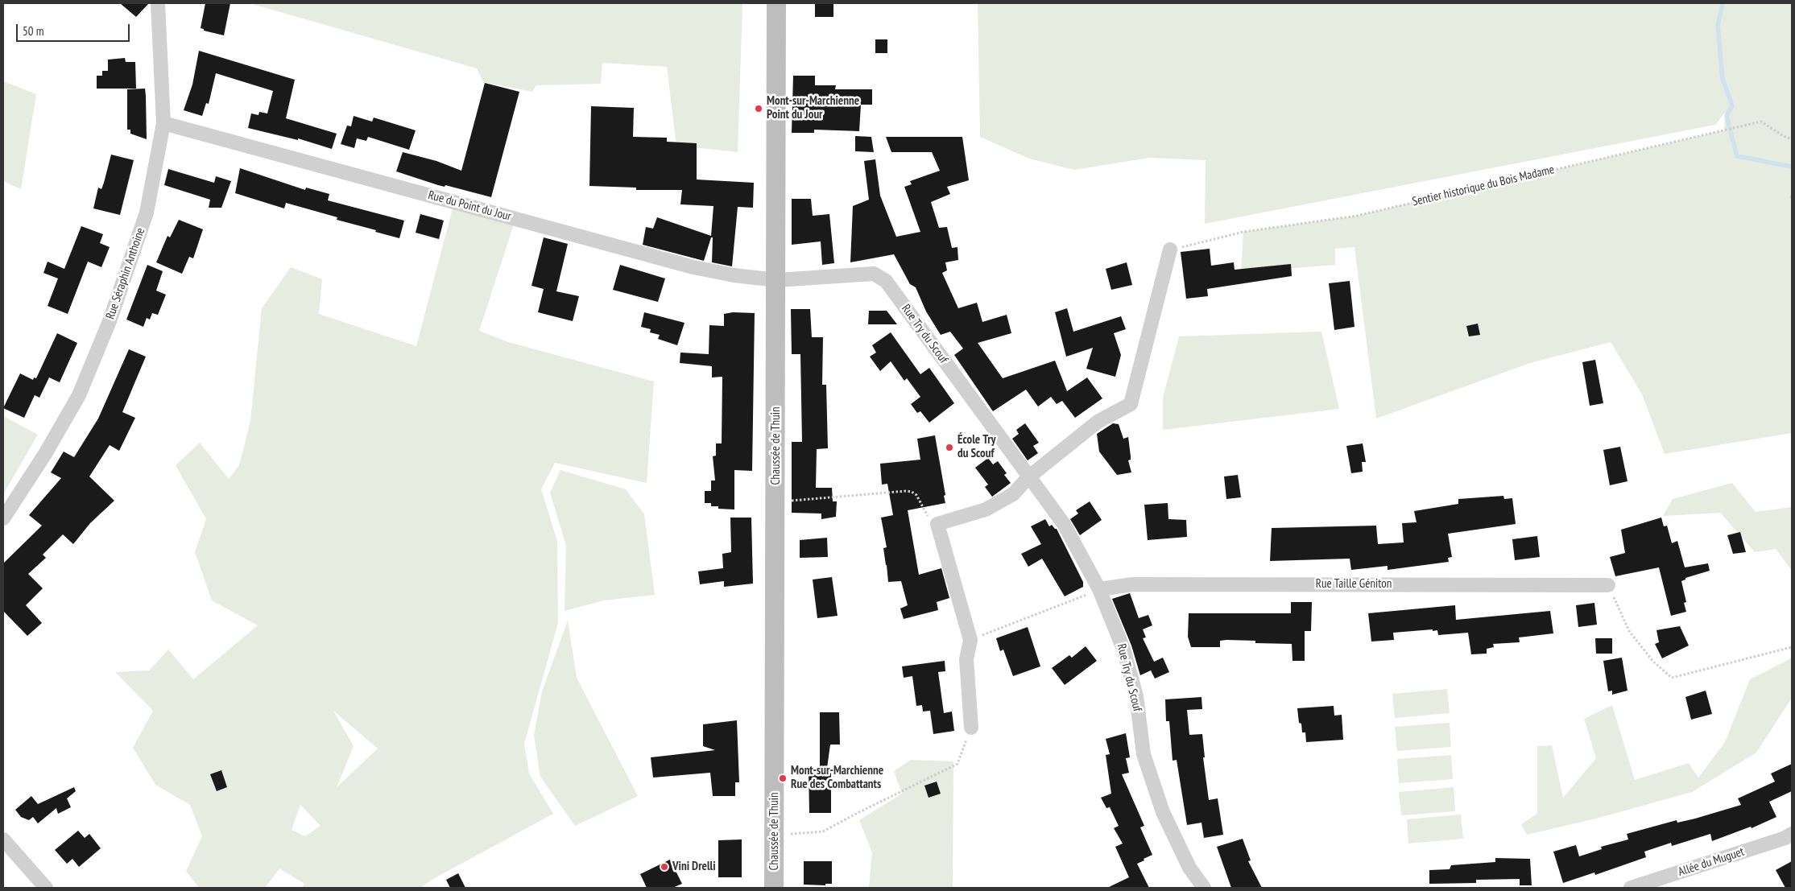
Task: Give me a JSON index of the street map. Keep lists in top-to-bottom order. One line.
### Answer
{"streets":{"main road":["Chaussée de Thuin"],"street":["Rue du Point du Jour","Rue Séraphin Anthoine","Rue Try du Scouf","Rue Taille Géniton","Allée du Muguet"],"path":["Sentier historique du Bois Madame"]},"crossings":[["Rue du Point du Jour","Rue Séraphin Anthoine"],["Rue du Point du Jour","Rue Try du Scouf"],["Rue du Point du Jour","Chaussée de Thuin"],["Rue Try du Scouf","Chaussée de Thuin"],["Rue Try du Scouf","Rue Taille Géniton"]],"places":["Mont-sur-Marchienne Point du Jour","École Try du Scouf","Mont-sur-Marchienne Rue des Combattants","Vini Drelli"],"scale_bar":"50 m"}
